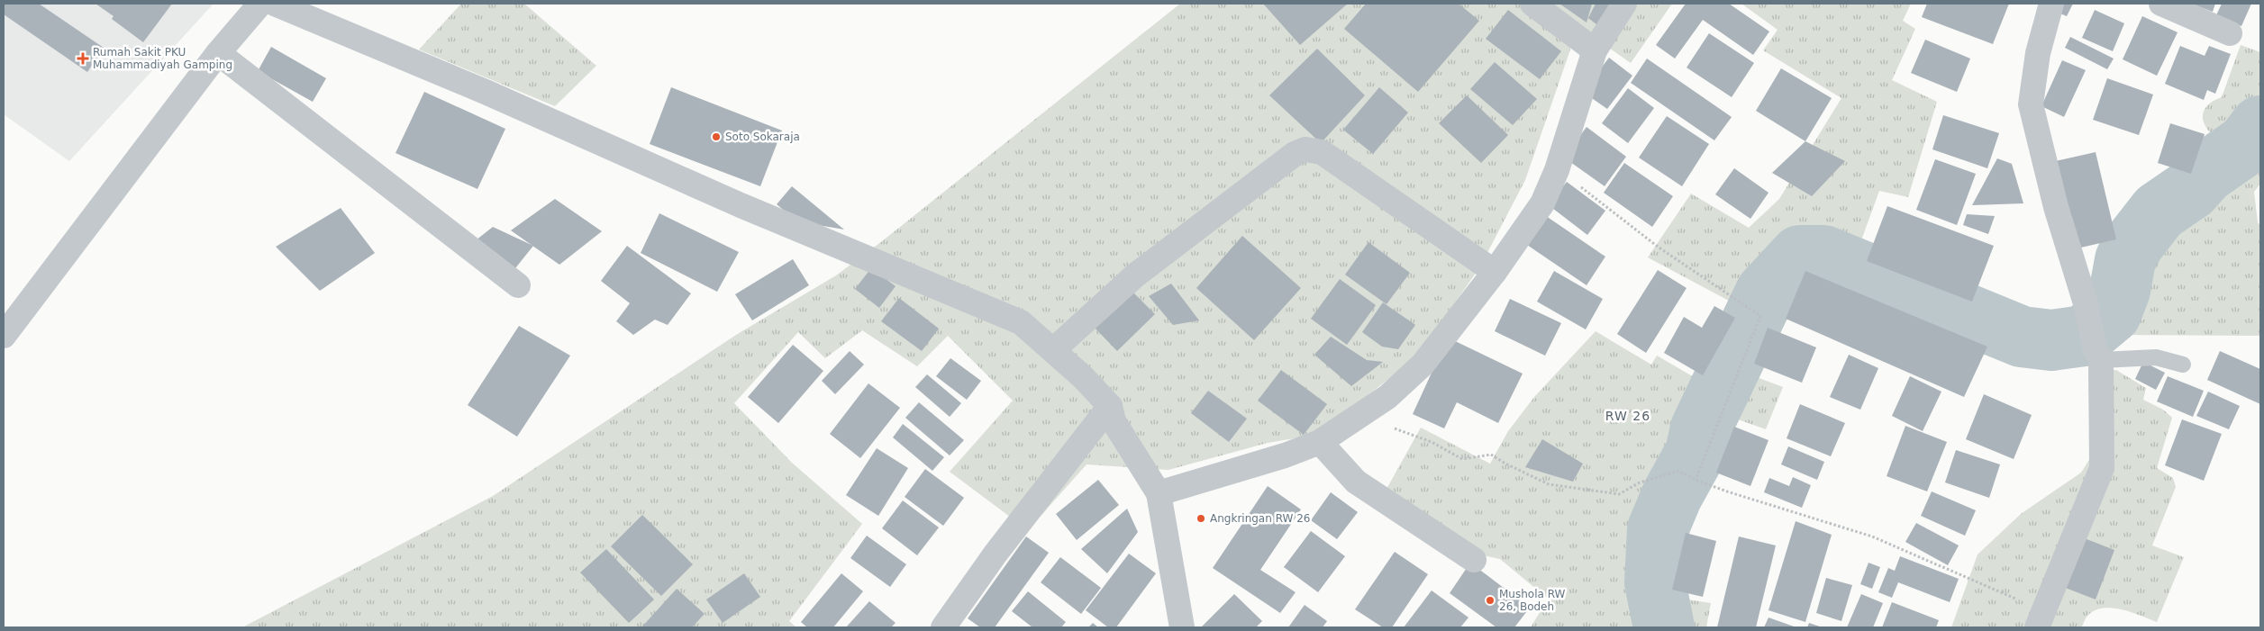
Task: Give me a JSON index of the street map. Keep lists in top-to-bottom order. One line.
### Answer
{"districts":["RW 26"],"places":{"health":["Rumah Sakit PKU Muhammadiyah Gamping"],"other":["Soto Sokaraja","Angkringan RW 26","Mushola RW 26, Bodeh"]}}
